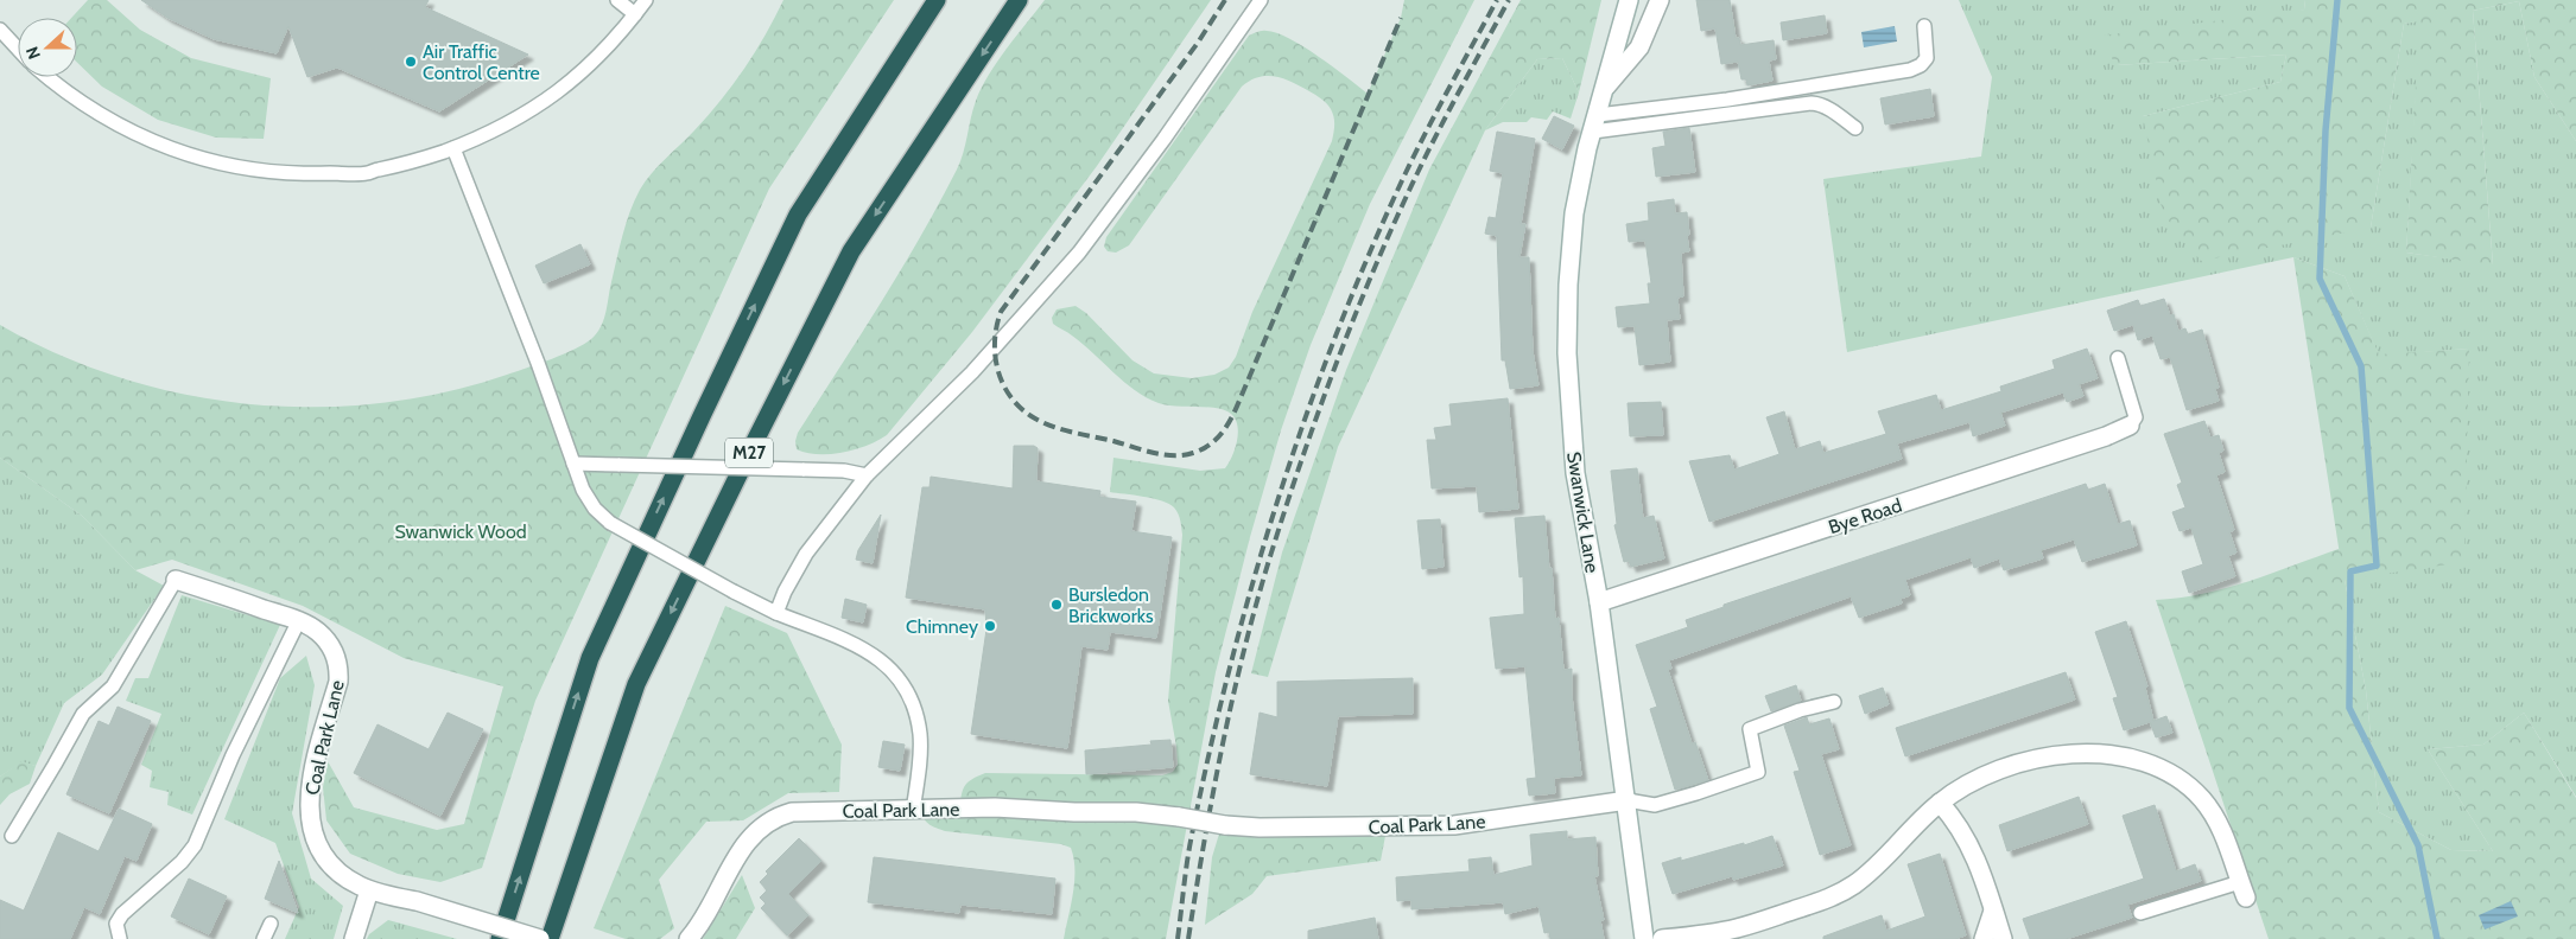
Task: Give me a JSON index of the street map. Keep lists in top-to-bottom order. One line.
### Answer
{"streets":{"highway":["M27"],"street":["Swanwick Lane","Bye Road","Coal Park Lane"]},"crossings":[["Swanwick Lane","Bye Road"],["Swanwick Lane","Coal Park Lane"]],"parks":["Swanwick Wood"],"places":["Air Traffic Control Centre","Bursledon Brickworks","Chimney"],"north":"left"}
